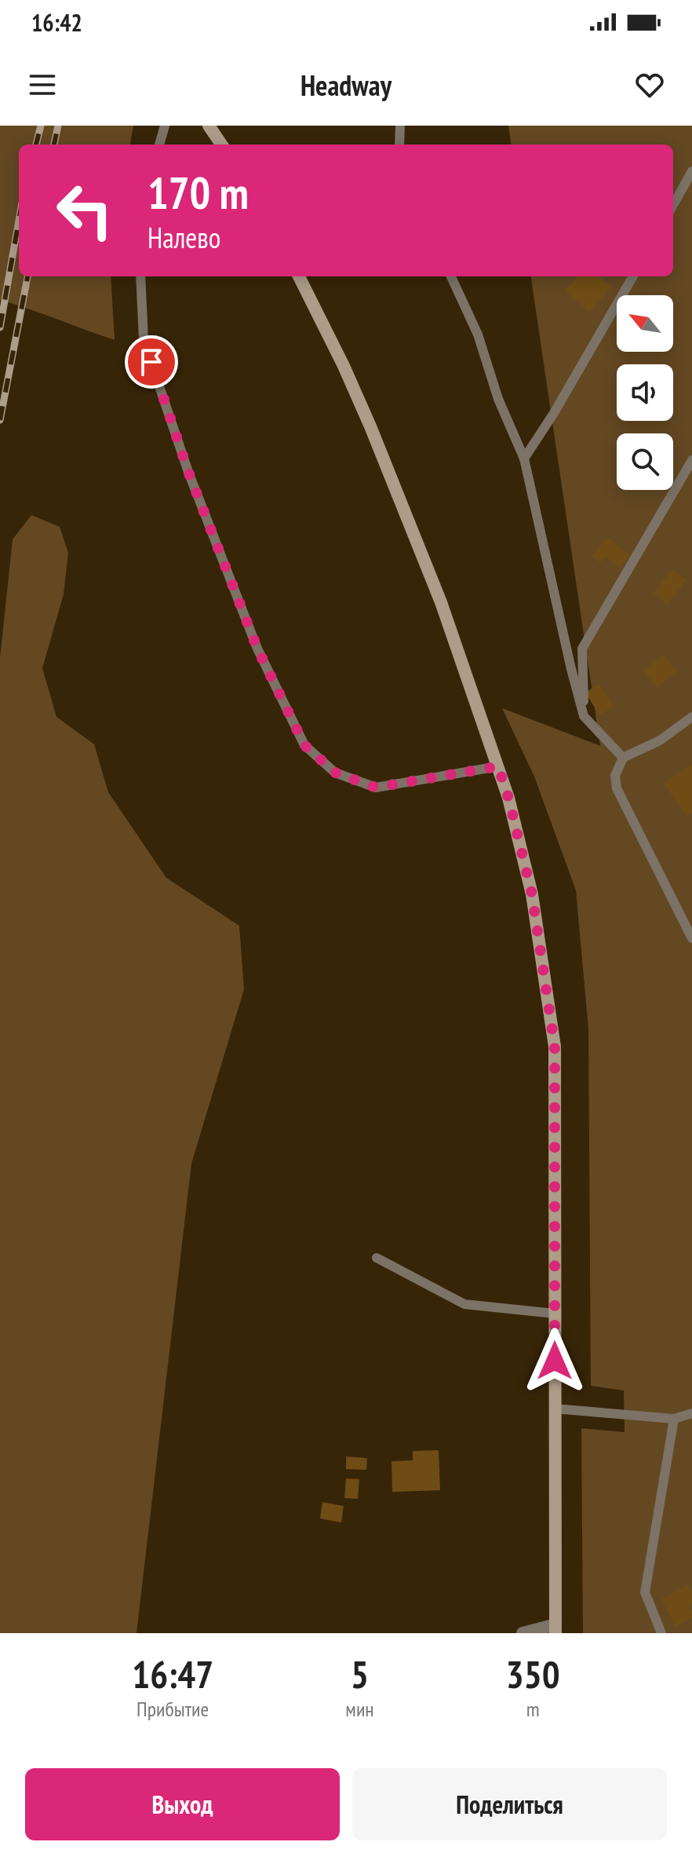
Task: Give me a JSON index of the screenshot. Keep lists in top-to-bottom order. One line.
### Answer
{"north":"top left","page":{"status":"16:42","header":"Headway","turn":["170 m","Налево"],"eta":["16:47","Прибытие","5","мин","350","m"],"buttons":["Выход","Поделиться"]}}
